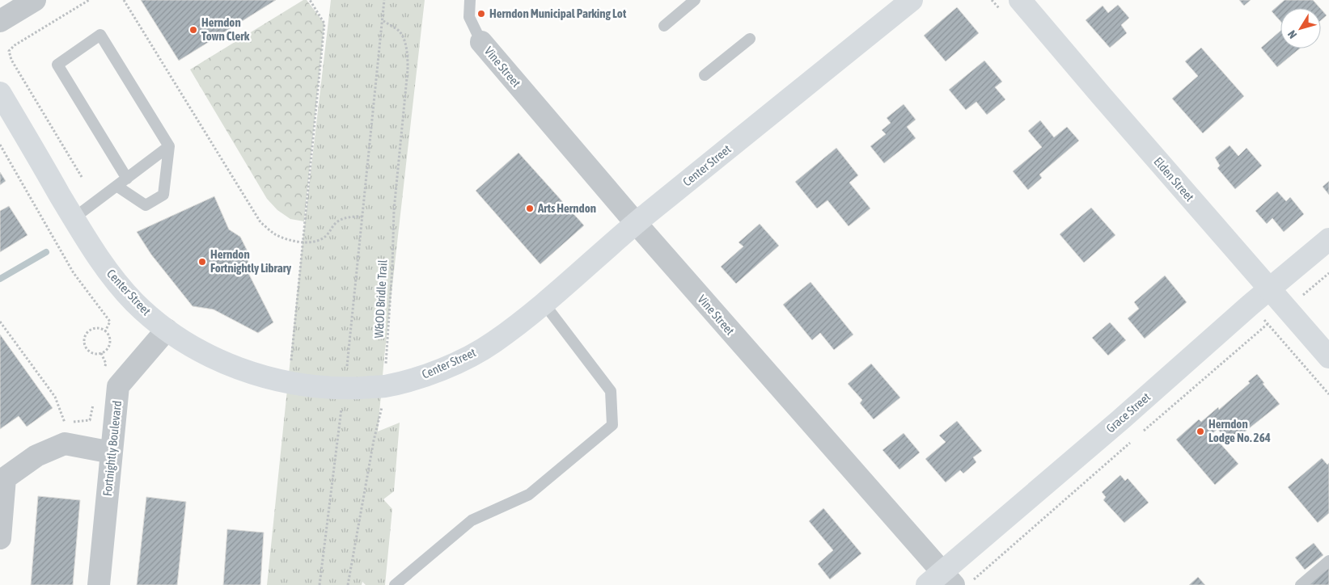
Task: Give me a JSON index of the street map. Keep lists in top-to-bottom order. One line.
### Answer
{"streets":{"street":["Vine Street","Center Street","Elden Street","Grace Street","Fortnightly Boulevard"],"path":["W&OD Bridle Trail"]},"crossings":[["Vine Street","Center Street"],["Vine Street","Grace Street"],["Center Street","W&OD Bridle Trail"],["Center Street","Fortnightly Boulevard"],["Elden Street","Grace Street"]],"places":["Herndon Municipal Parking Lot","Herndon Town Clerk","Arts Herndon","Herndon Fortnightly Library","Herndon Lodge No. 264"],"north":"bottom left"}
